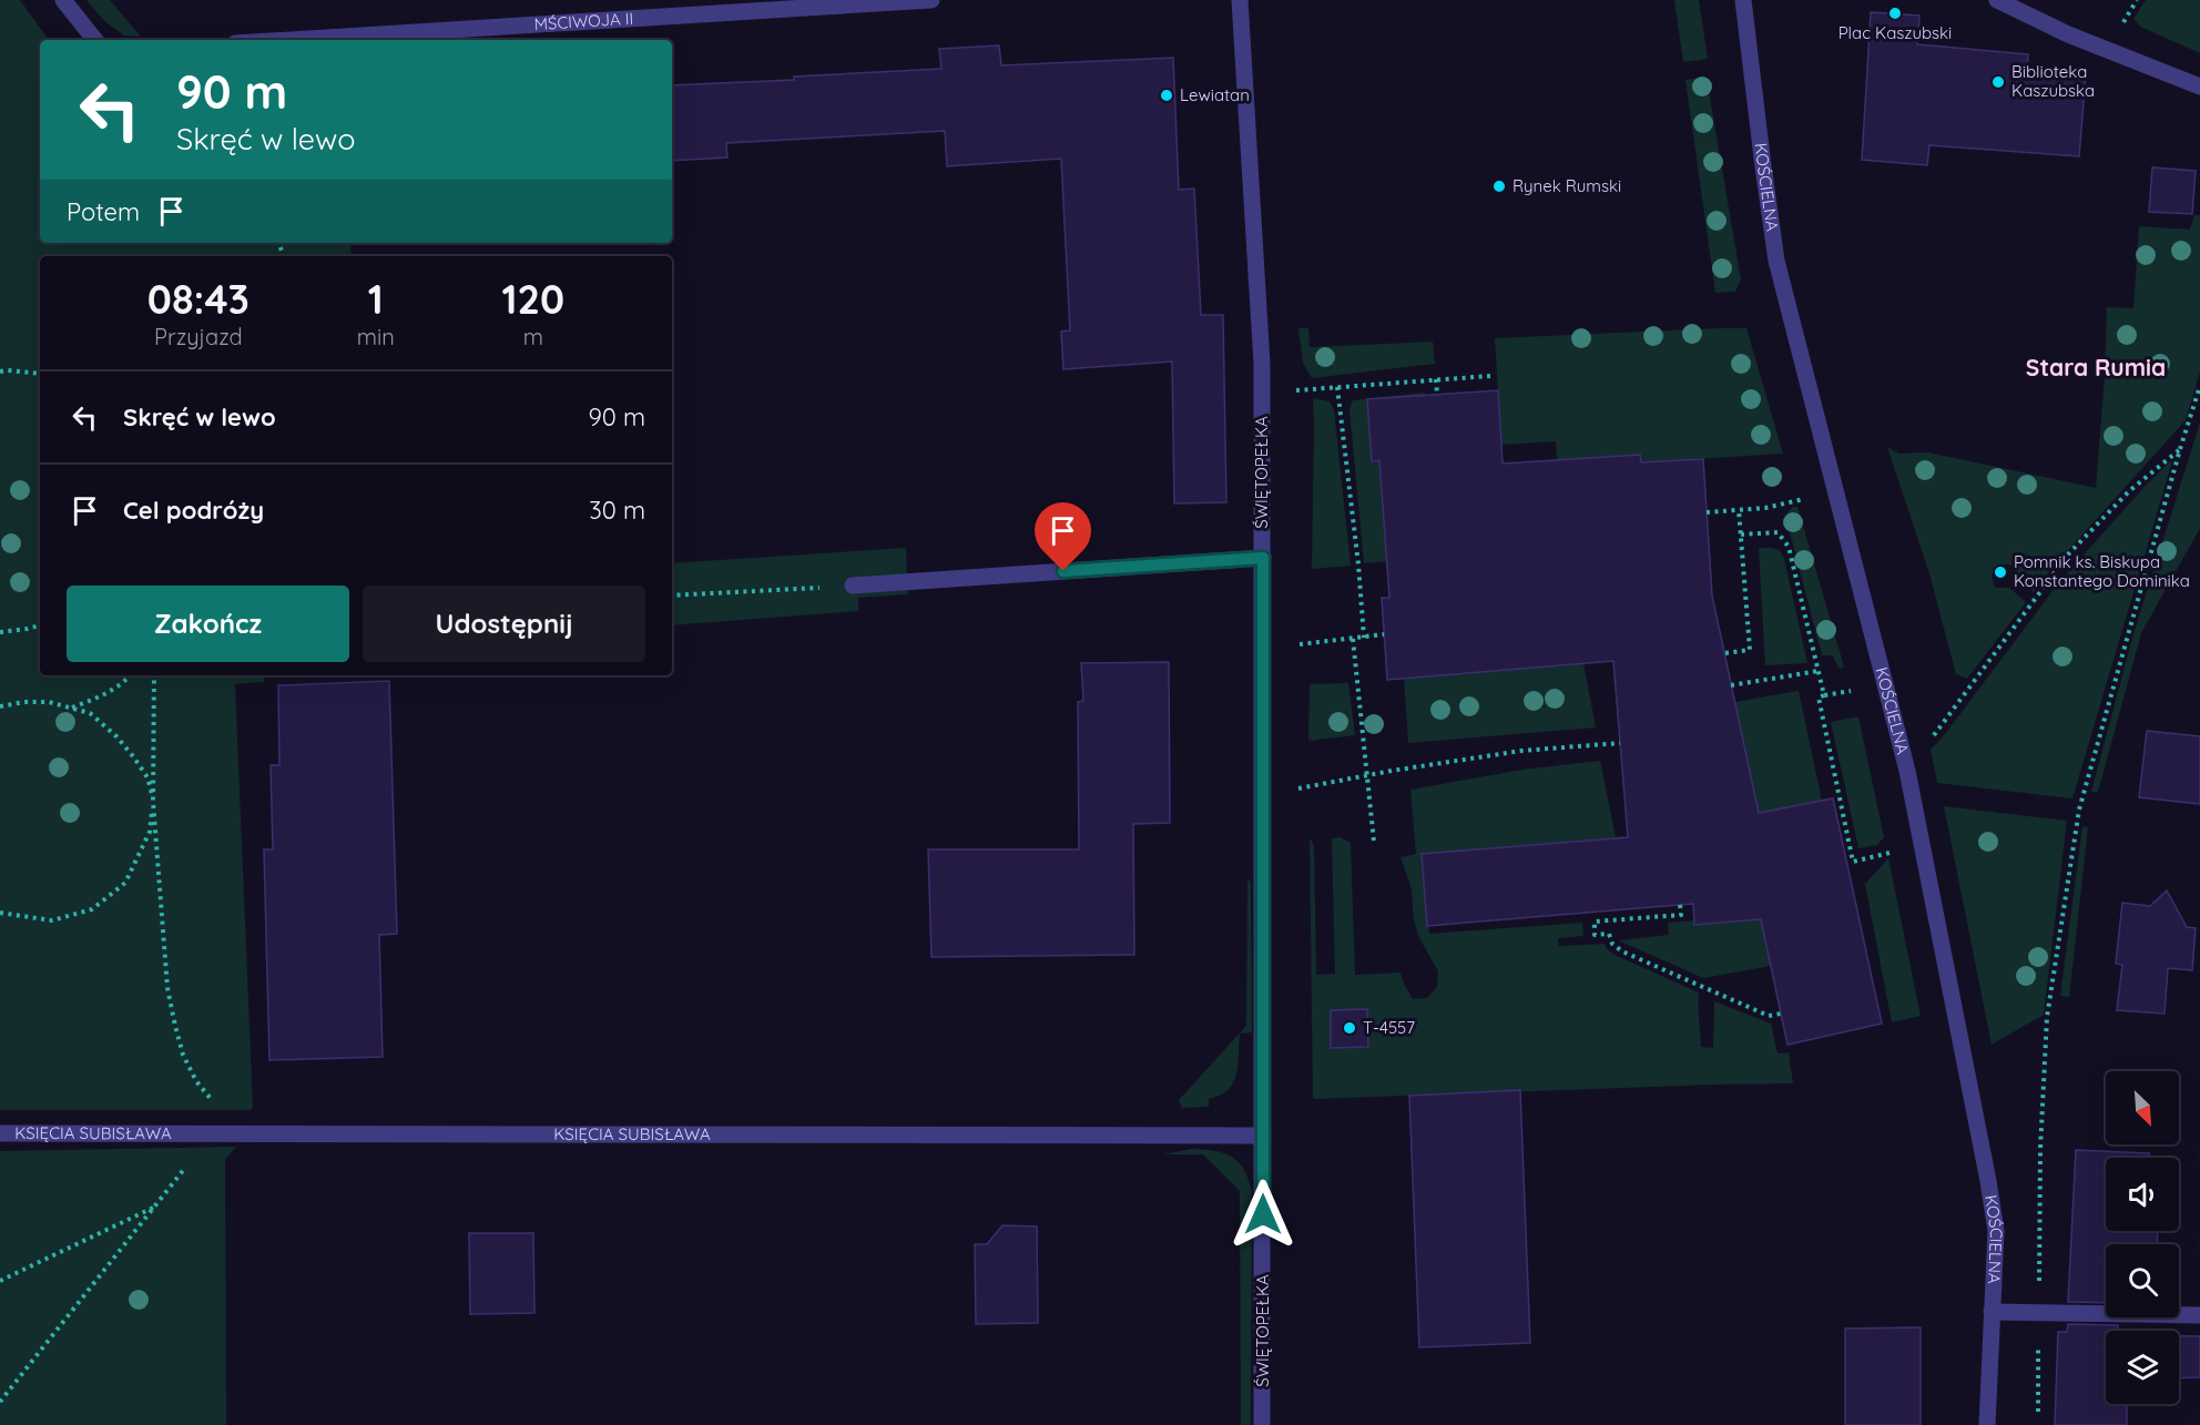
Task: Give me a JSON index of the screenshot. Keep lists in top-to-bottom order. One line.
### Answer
{"streets":{"street":["MŚCIWOJA II","KOŚCIELNA","ŚWIĘTOPEŁKA","KSIĘCIA SUBISŁAWA"]},"crossings":[["ŚWIĘTOPEŁKA","KSIĘCIA SUBISŁAWA"]],"districts":["Stara Rumia"],"places":["Plac Kaszubski","Biblioteka Kaszubska","Lewiatan","Rynek Rumski","Pomnik ks. Biskupa Konstantego Dominika","T-4557"],"north":"bottom right","page":{"turn":["90 m","Skręć w lewo"],"then":"Potem","eta":["08:43","Przyjazd","1","min","120","m"],"list":[{"name":"Skręć w lewo","value":"90 m"},{"name":"Cel podróży","value":"30 m"}],"buttons":["Zakończ","Udostępnij"]}}
